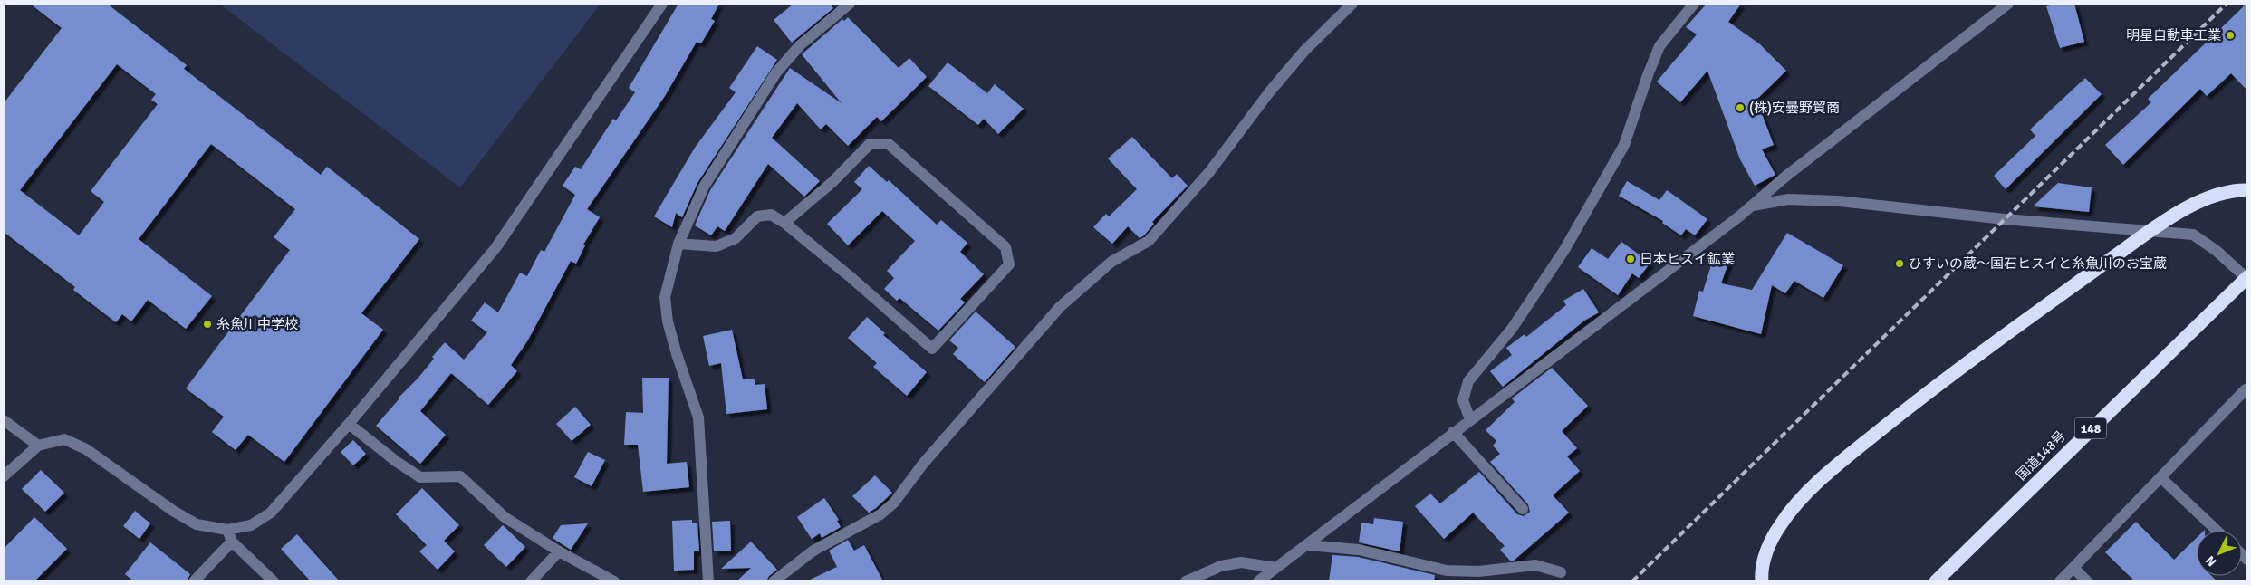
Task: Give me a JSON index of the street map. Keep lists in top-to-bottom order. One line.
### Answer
{"streets":{"highway":["148","国道148号"]},"places":["明星自動車工業","(株)安曇野貿商","日本ヒスイ鉱業","ひすいの蔵～国石ヒスイと糸魚川のお宝蔵","糸魚川中学校"],"north":"bottom left"}
